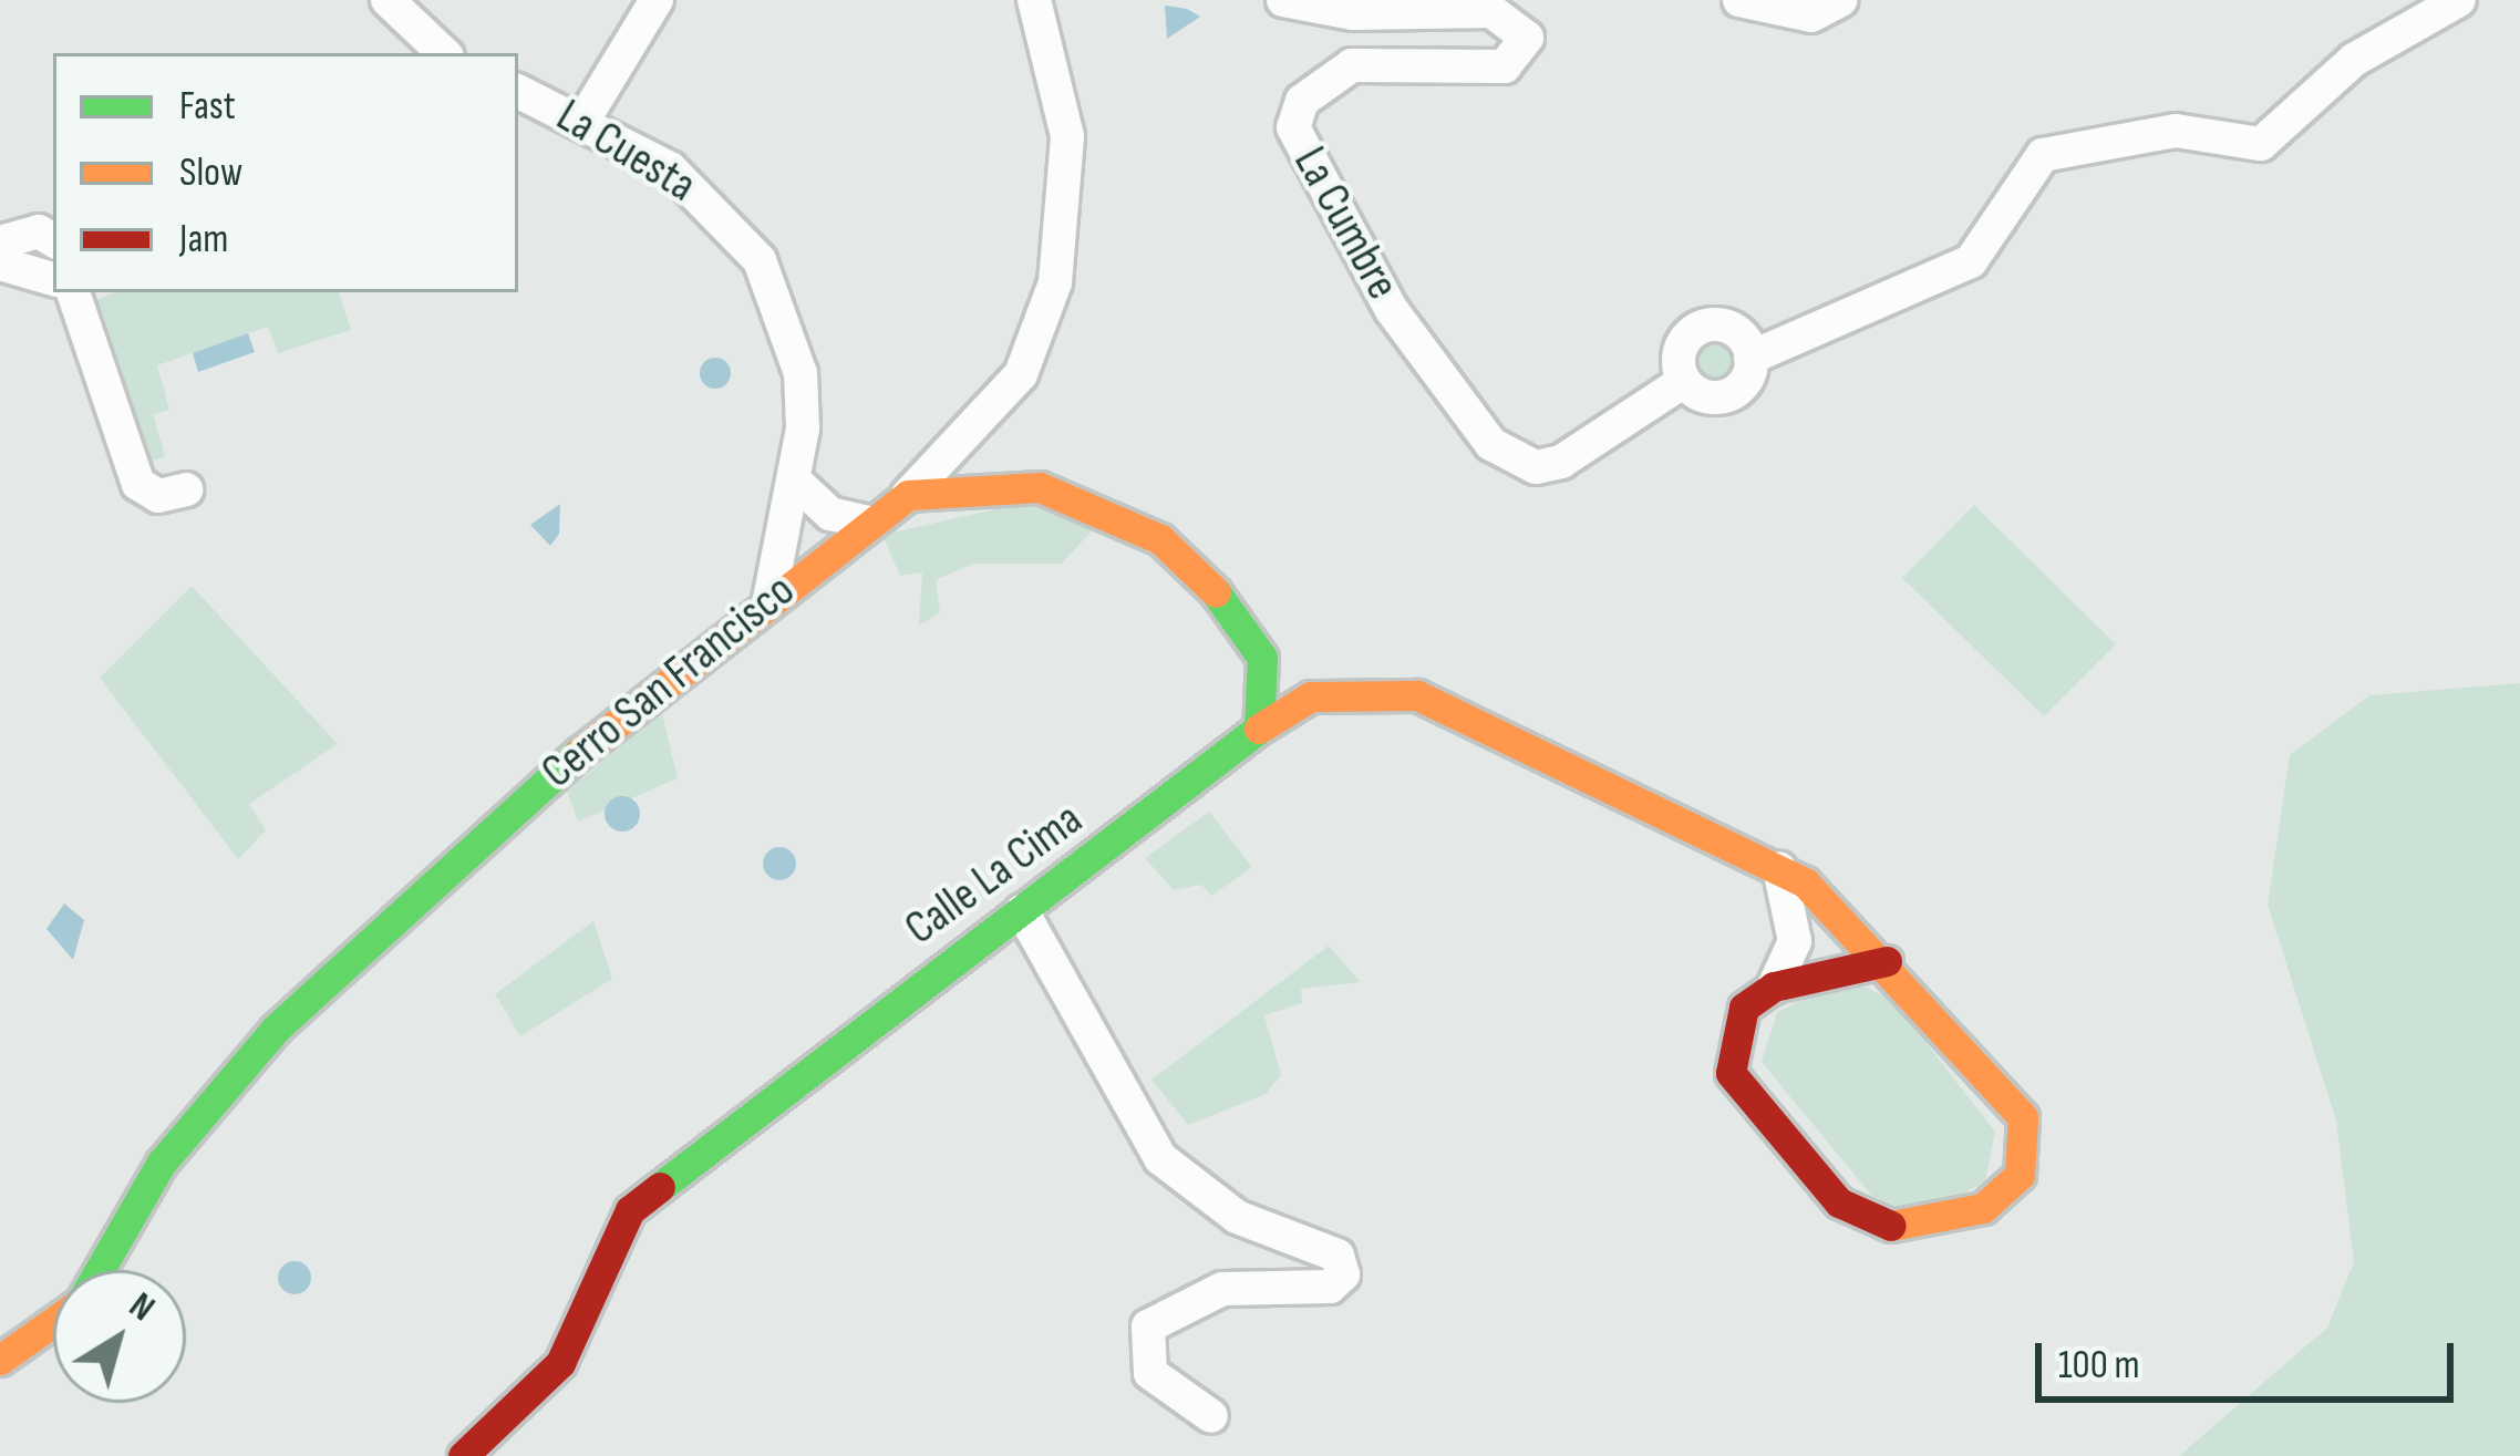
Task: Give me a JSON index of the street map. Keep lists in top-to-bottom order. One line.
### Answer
{"streets":{"street":["La Cuesta","La Cumbre","Cerro San Francisco","Calle La Cima"]},"crossings":[["La Cuesta","Cerro San Francisco"]],"legend":["Fast","Slow","Jam"],"scale_bar":"100 m","north":"top right"}
